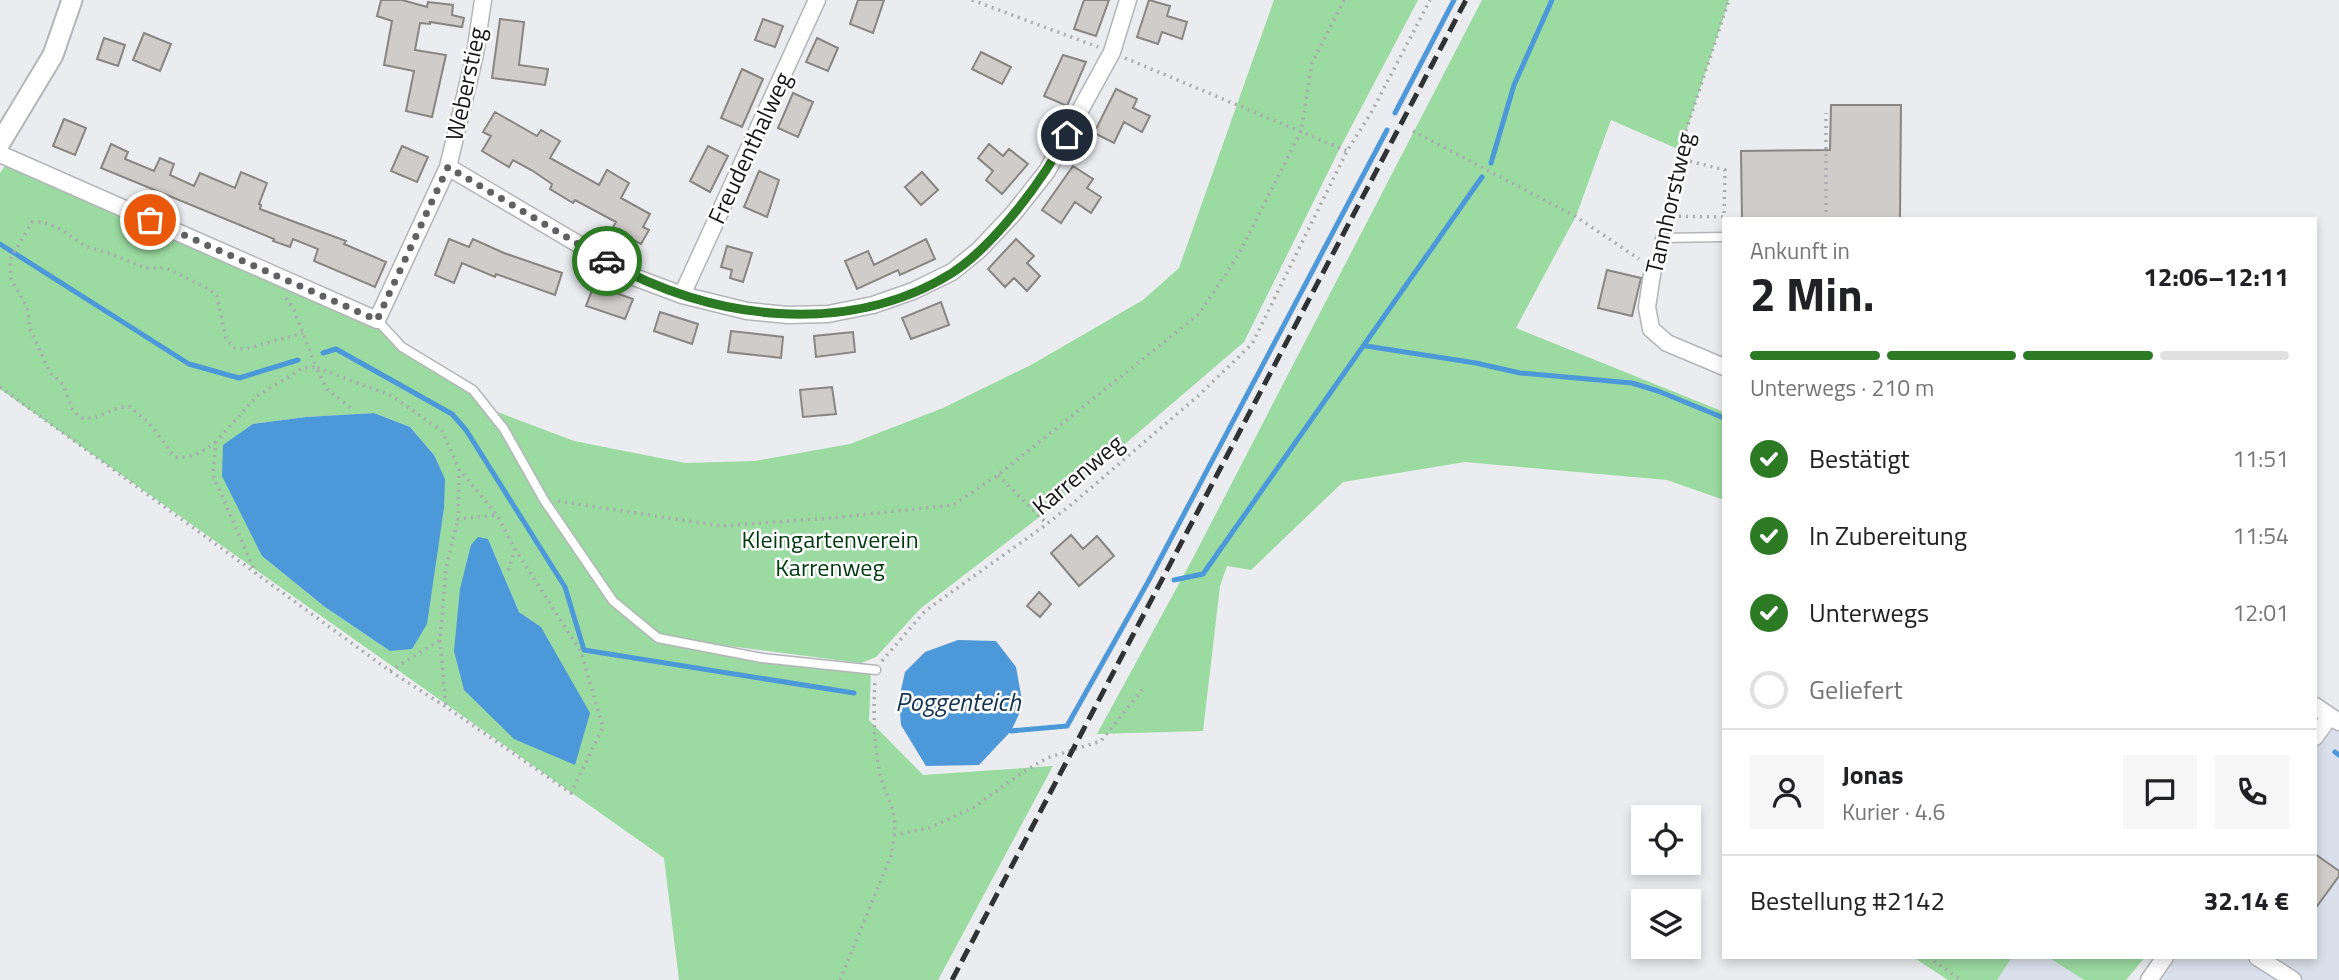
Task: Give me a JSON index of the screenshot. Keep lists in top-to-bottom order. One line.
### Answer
{"streets":{"street":["Weberstieg","Freudenthalweg","Tannhorstweg"],"path":["Karrenweg"]},"water":["Poggenteich"],"parks":["Kleingartenverein Karrenweg"],"page":{"heading":["2 Min.","Ankunft in","12:06–12:11"],"panel":["Jonas","Kurier · 4.6","Bestellung #2142","32.14 €"],"bar":"Unterwegs · 210 m","list":[["Bestätigt","11:51"],["In Zubereitung","11:54"],["Unterwegs","12:01"],"Geliefert"]}}
